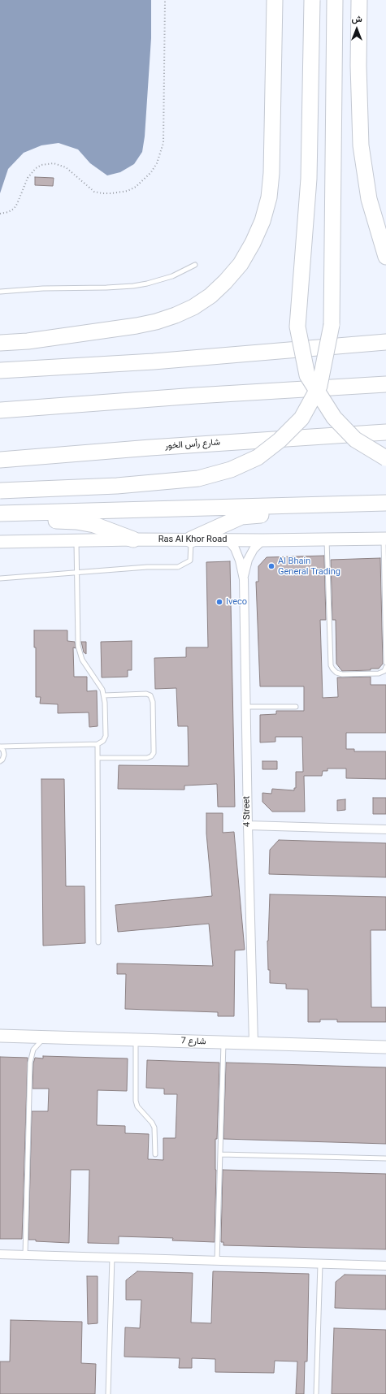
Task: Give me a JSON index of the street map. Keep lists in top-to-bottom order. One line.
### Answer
{"streets":{"highway":["شارع رأس الخور"],"street":["Ras Al Khor Road","4 Street","شارع 7"]},"crossings":[["Ras Al Khor Road","4 Street"],["4 Street","شارع 7"]],"places":["Al Bhain General Trading","Iveco"],"north":"top"}
